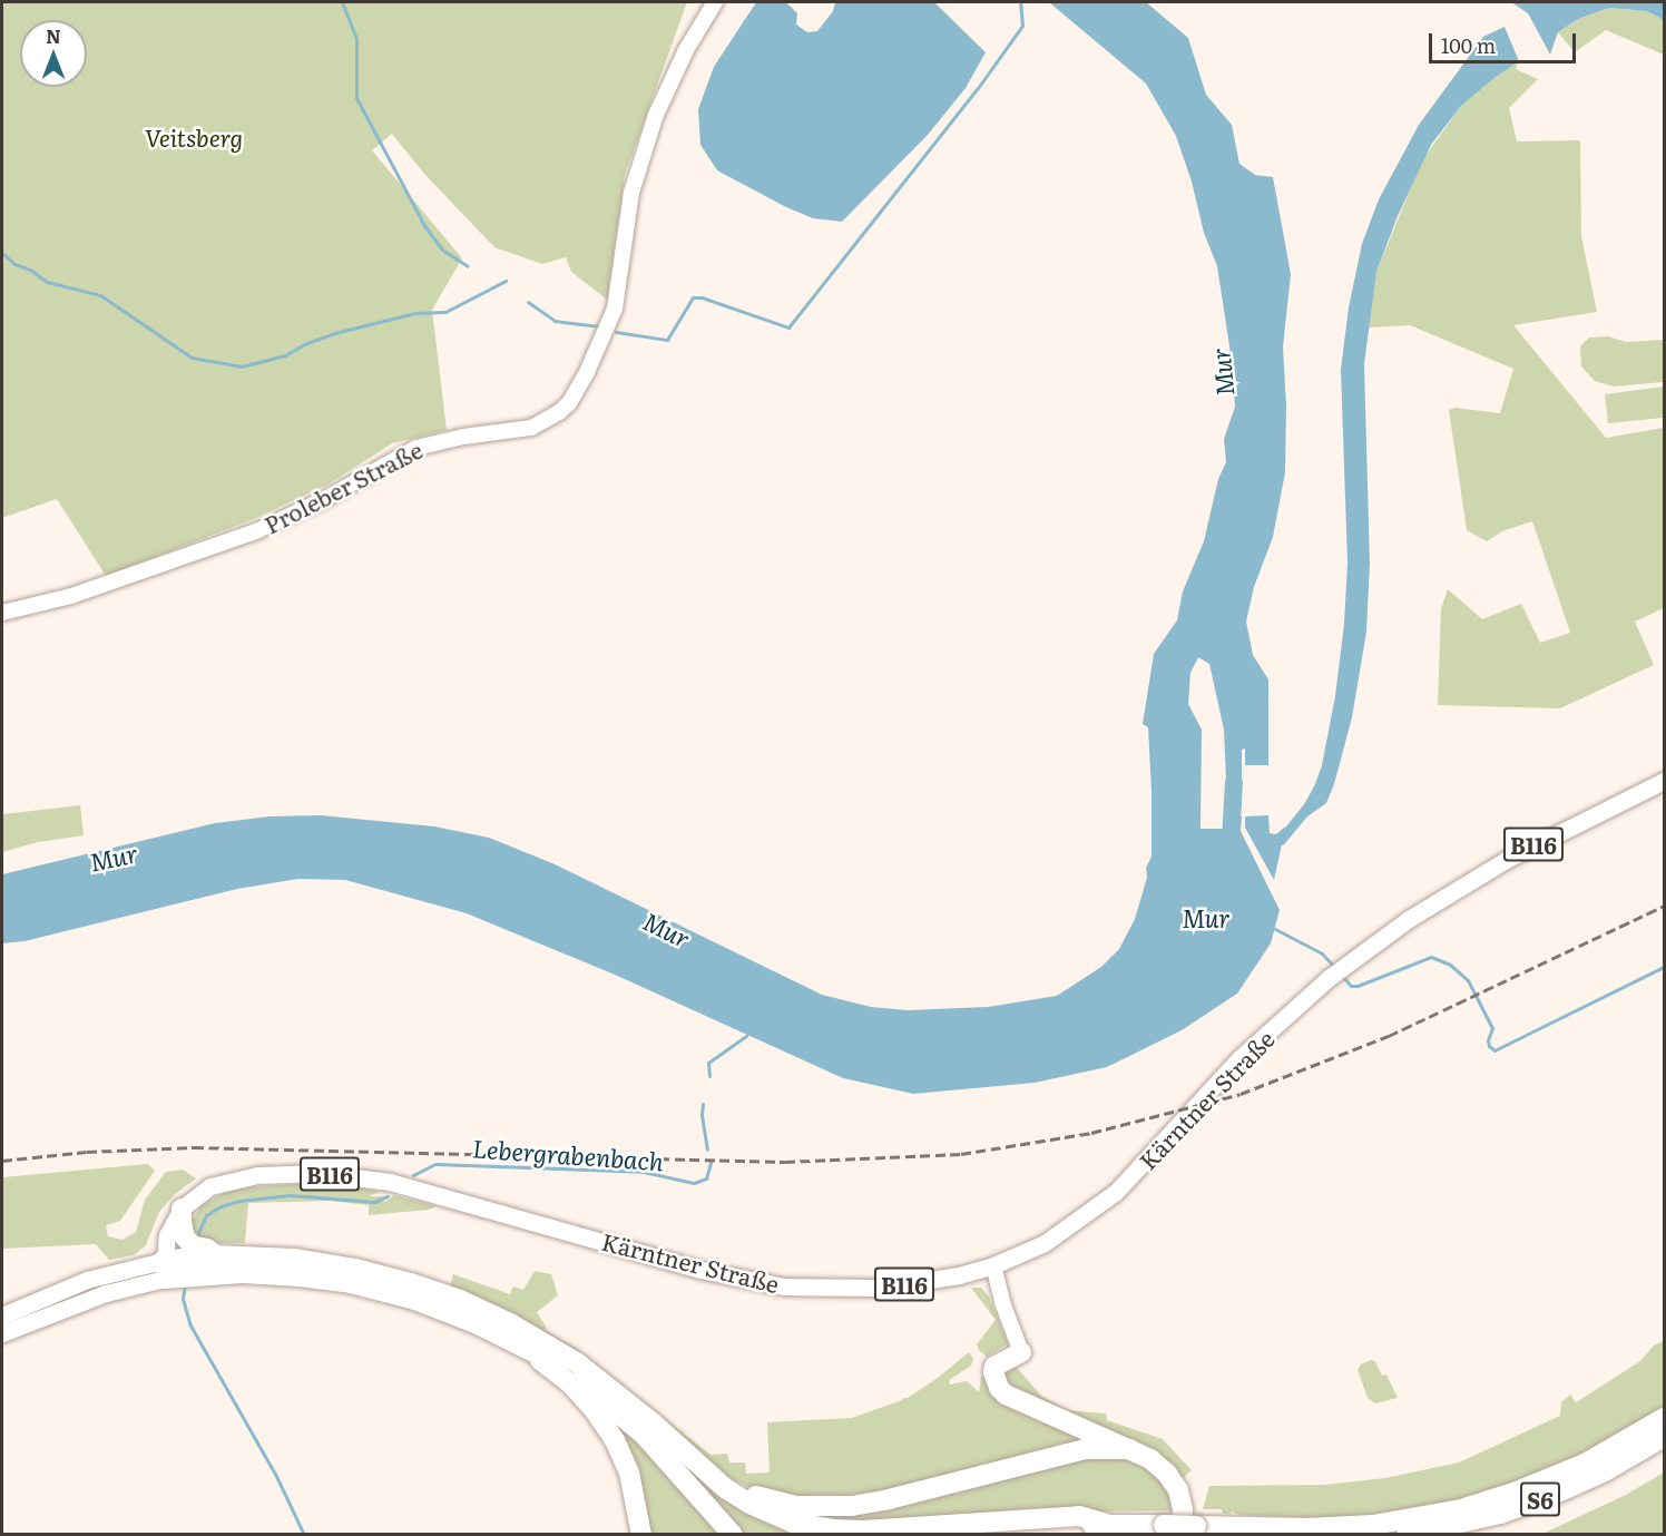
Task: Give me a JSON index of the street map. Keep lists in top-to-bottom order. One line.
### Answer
{"streets":{"highway":["S6"],"main road":["Proleber Straße","B116","Kärntner Straße"]},"crossings":[["B116","Kärntner Straße"]],"water":["Mur","Lebergrabenbach"],"parks":["Veitsberg"],"scale_bar":"100 m","north":"top"}
